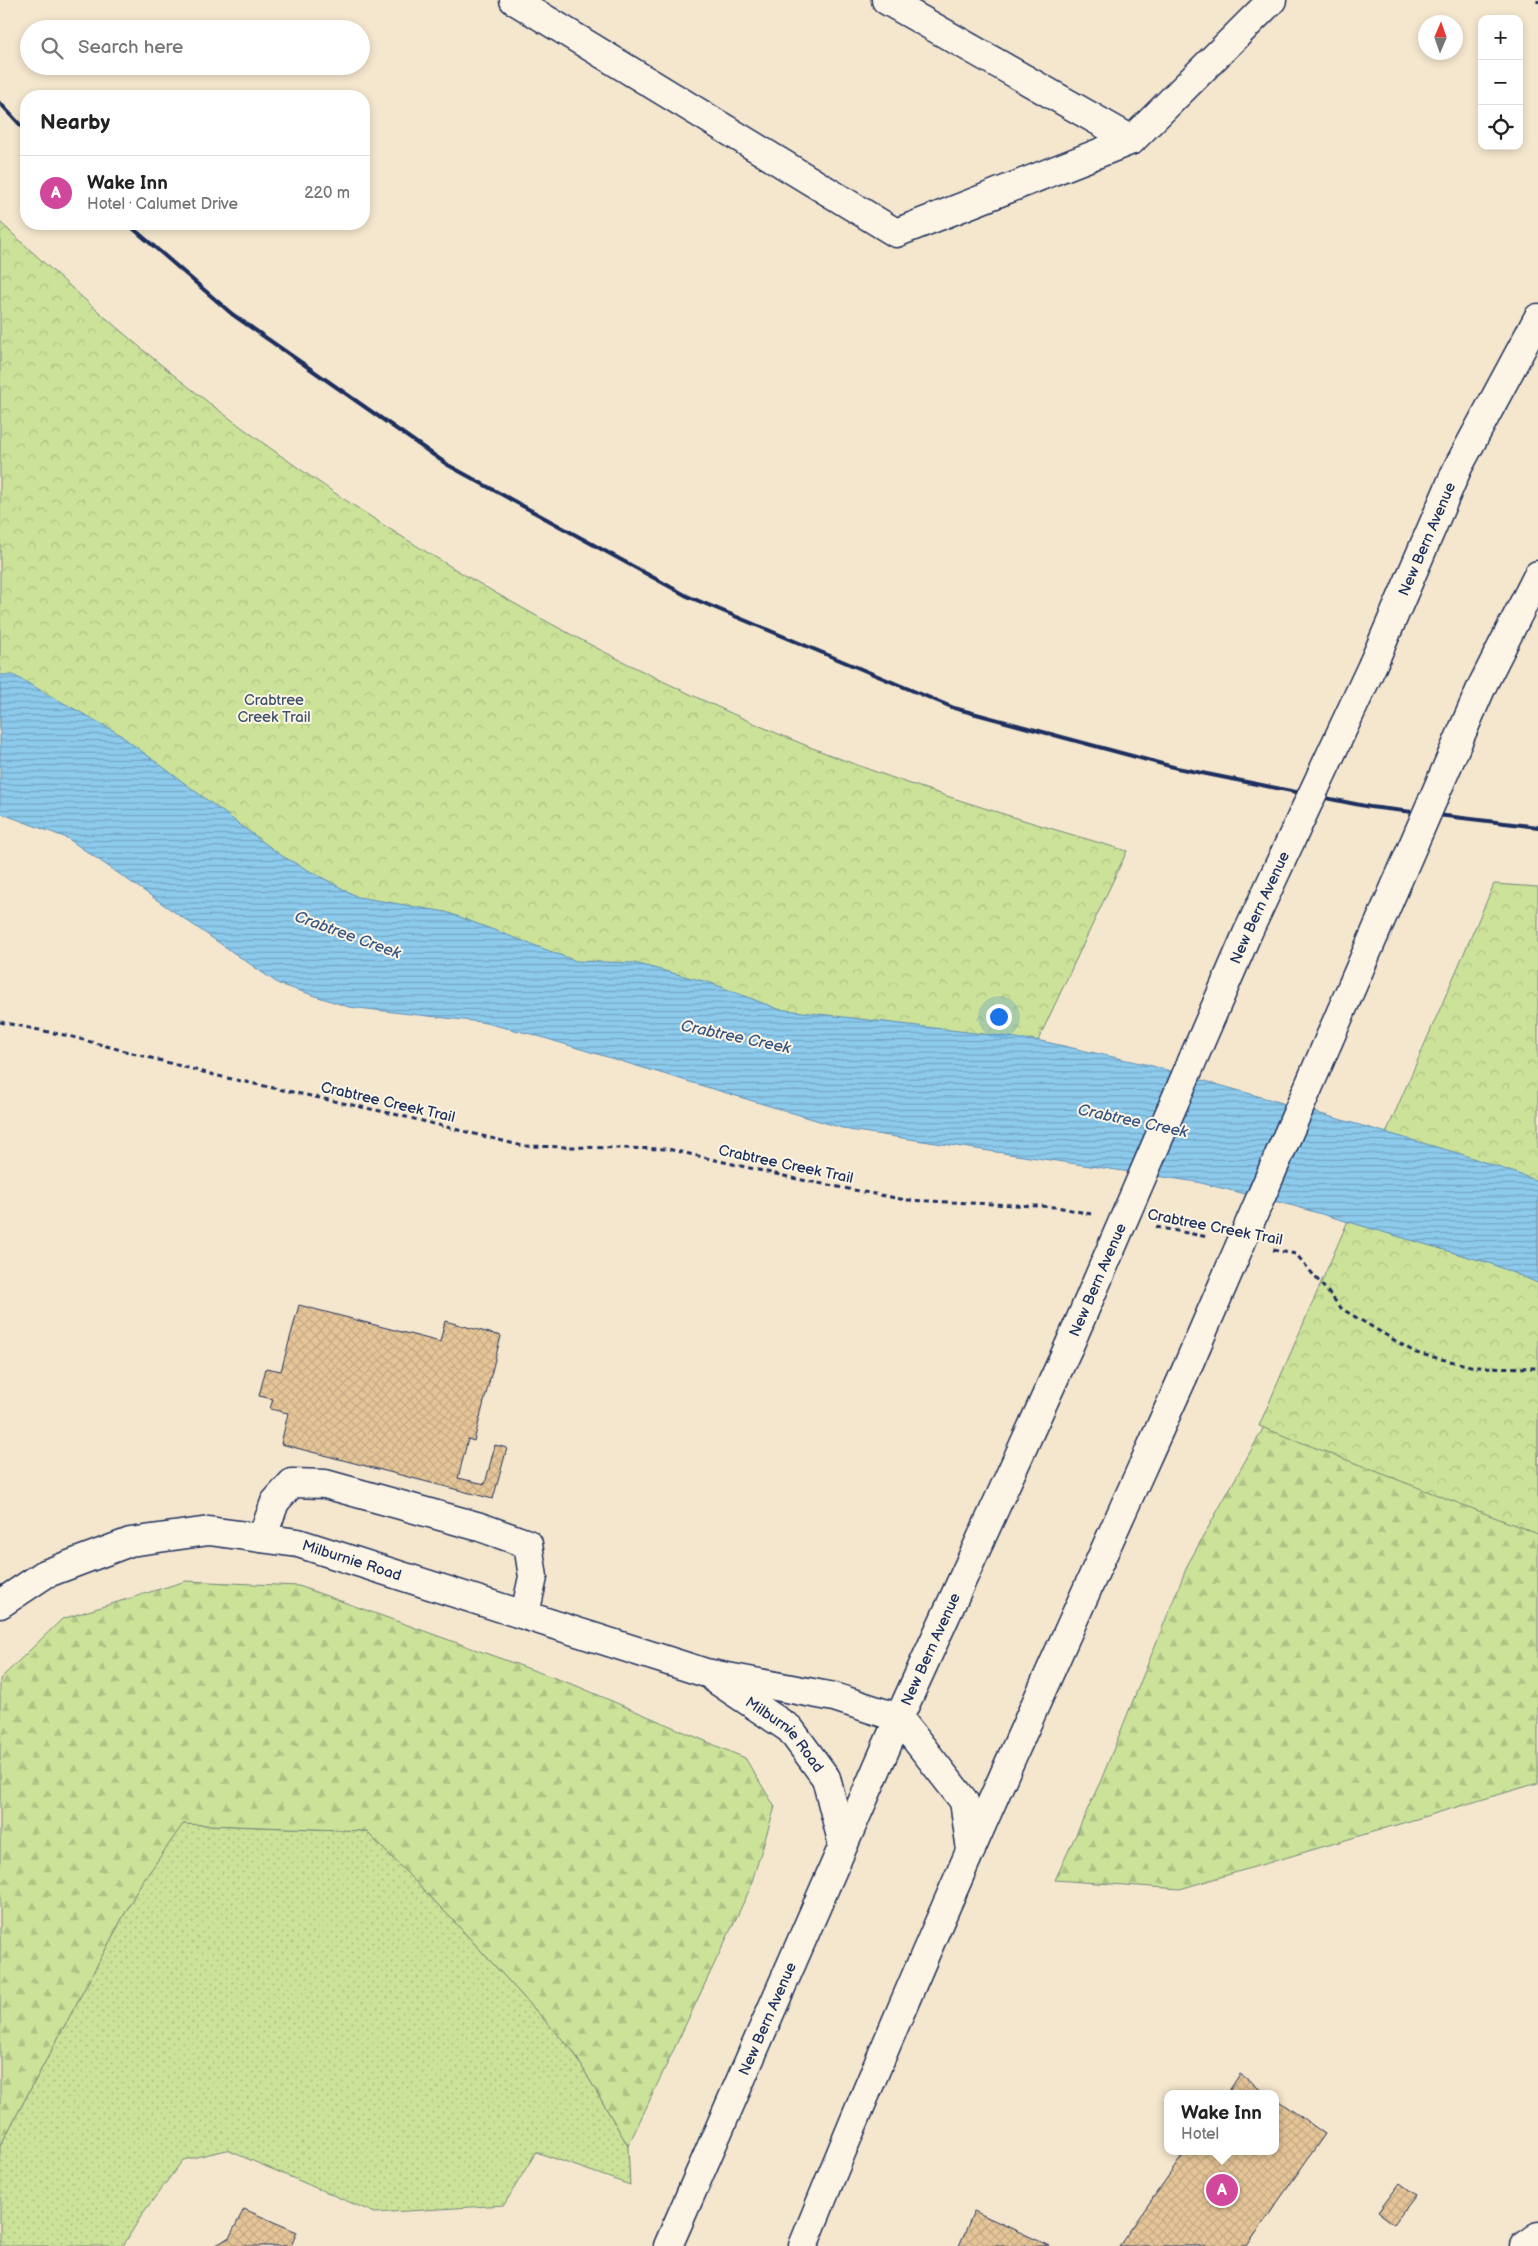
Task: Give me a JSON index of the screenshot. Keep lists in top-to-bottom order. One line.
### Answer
{"streets":{"main road":["New Bern Avenue","Milburnie Road"],"path":["Crabtree Creek Trail"]},"crossings":[["New Bern Avenue","Milburnie Road"]],"water":["Crabtree Creek"],"parks":["Crabtree Creek Trail"],"north":"top","page":{"map_buttons":["+","−"],"search":"Search here","heading":"Nearby","list":[{"mark":"A","name":"Wake Inn","note":"Hotel · Calumet Drive","value":"220 m"}],"popup":["Wake Inn","Hotel"],"pins":"A"}}
